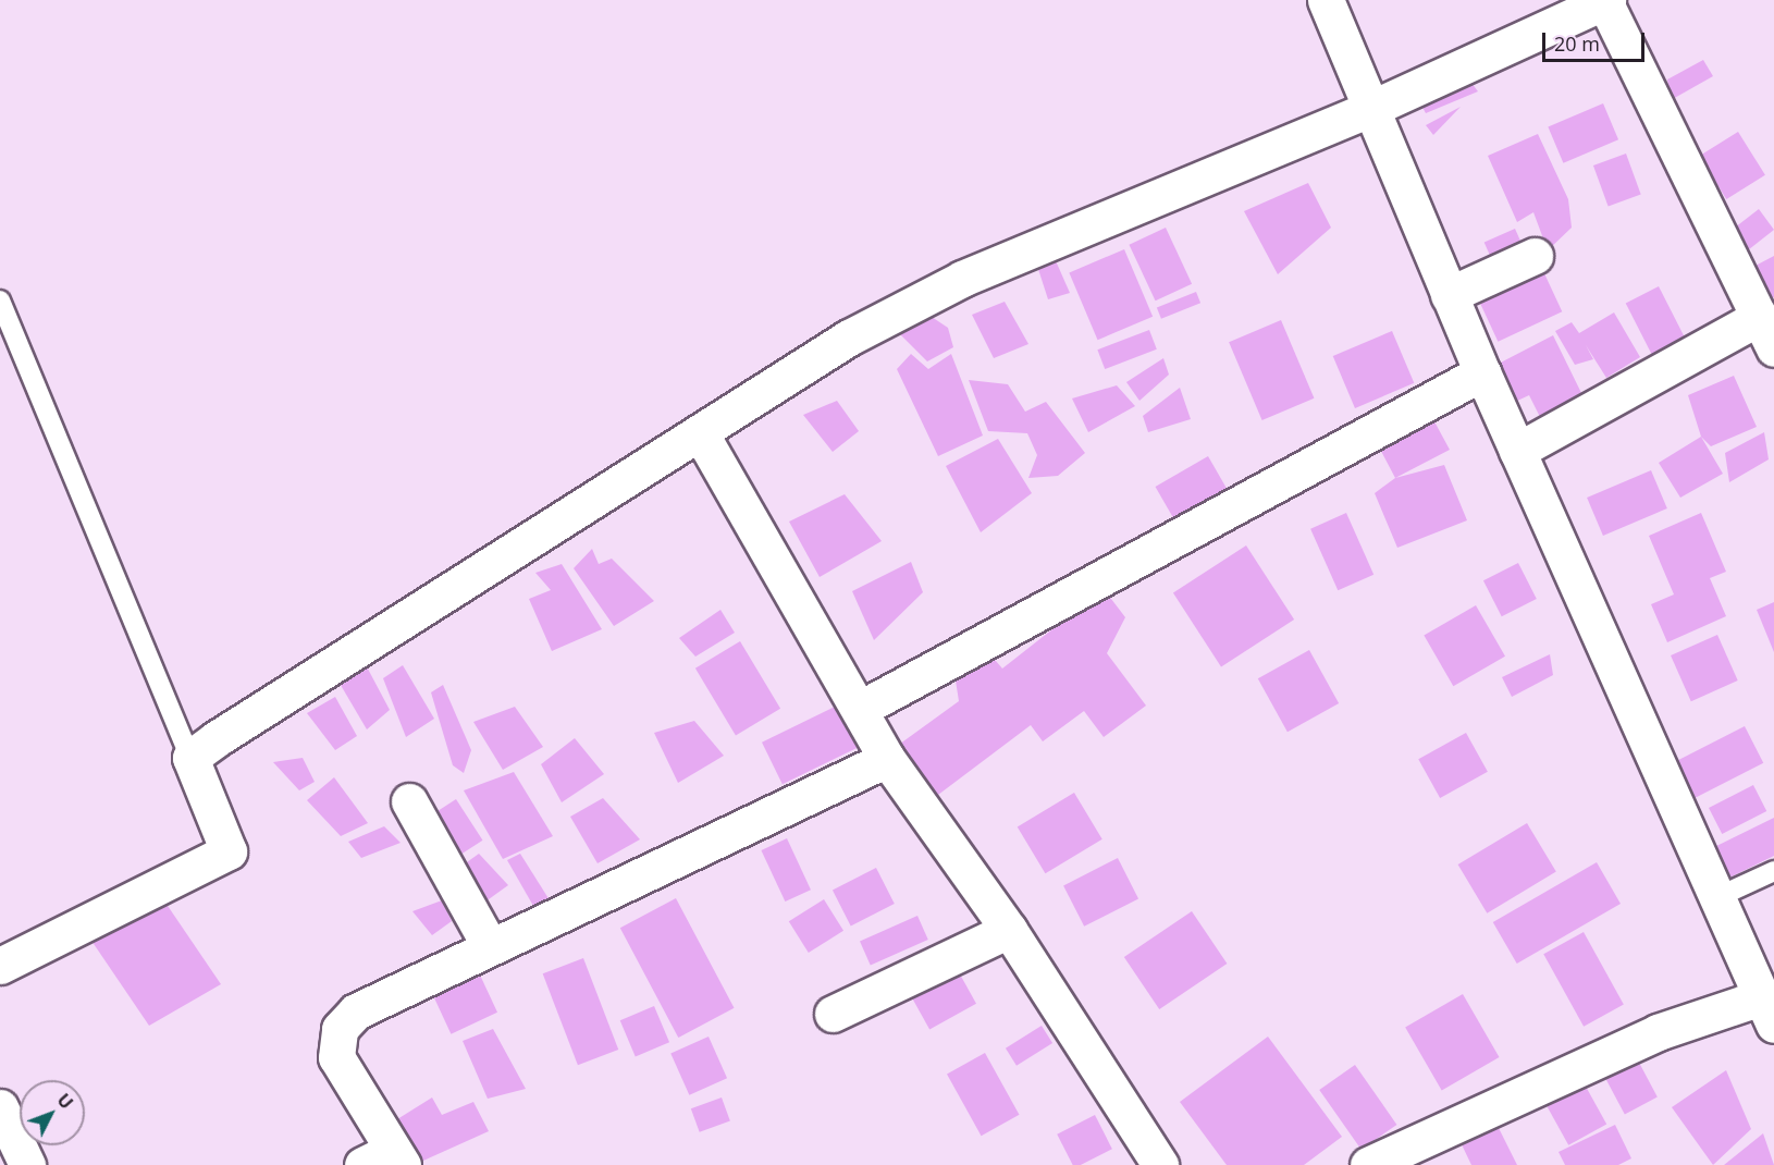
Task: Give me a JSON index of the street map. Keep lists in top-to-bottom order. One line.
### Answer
{"scale_bar":"20 m","north":"top right"}
